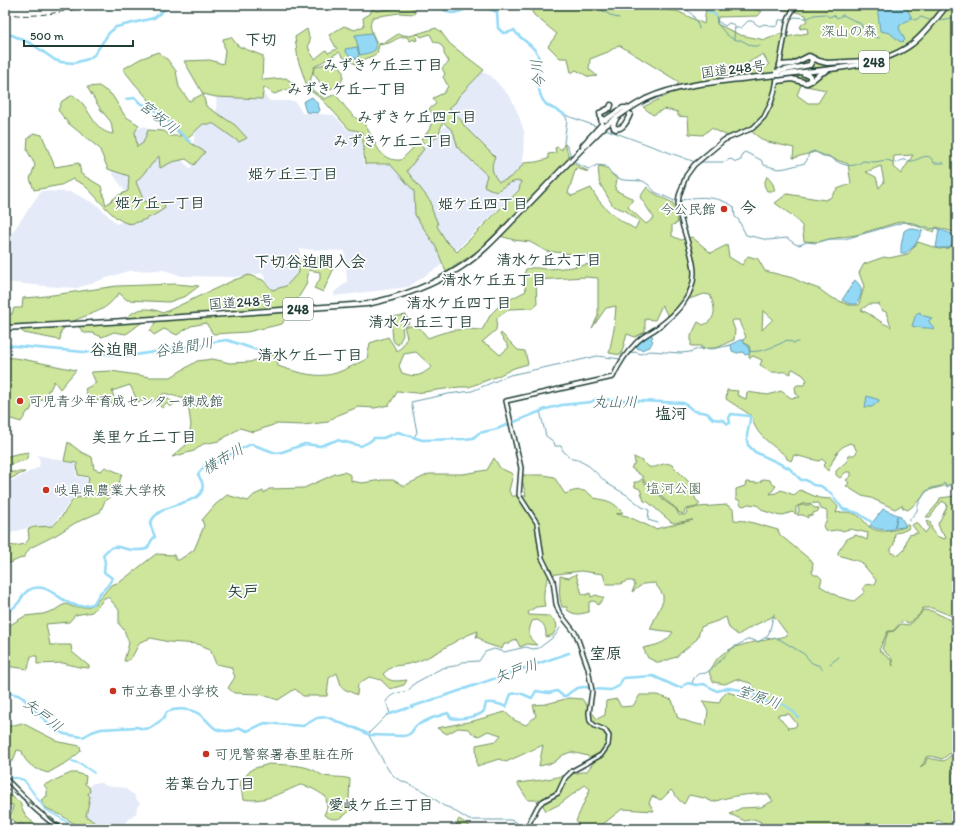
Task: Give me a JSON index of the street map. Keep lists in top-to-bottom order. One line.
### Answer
{"streets":{"highway":["248","国道248号"]},"districts":["下切","みずきケ丘三丁目","みずきケ丘一丁目","みずきケ丘四丁目","みずきケ丘二丁目","姫ケ丘三丁目","姫ケ丘一丁目","姫ケ丘四丁目","今","清水ケ丘六丁目","下切谷迫間入会","清水ケ丘五丁目","清水ケ丘四丁目","清水ケ丘三丁目","谷迫間","清水ケ丘一丁目","塩河","美里ケ丘二丁目","矢戸","室原","若葉台九丁目","愛岐ケ丘三丁目"],"water":["今川","宮坂川","谷追間川","丸山川","横市川","矢戸川","室原川"],"parks":["深山の森","塩河公園"],"places":["今公民館","可児青少年育成センター錬成館","岐阜県農業大学校","市立春里小学校","可児警察署春里駐在所"],"scale_bar":"500 m"}
